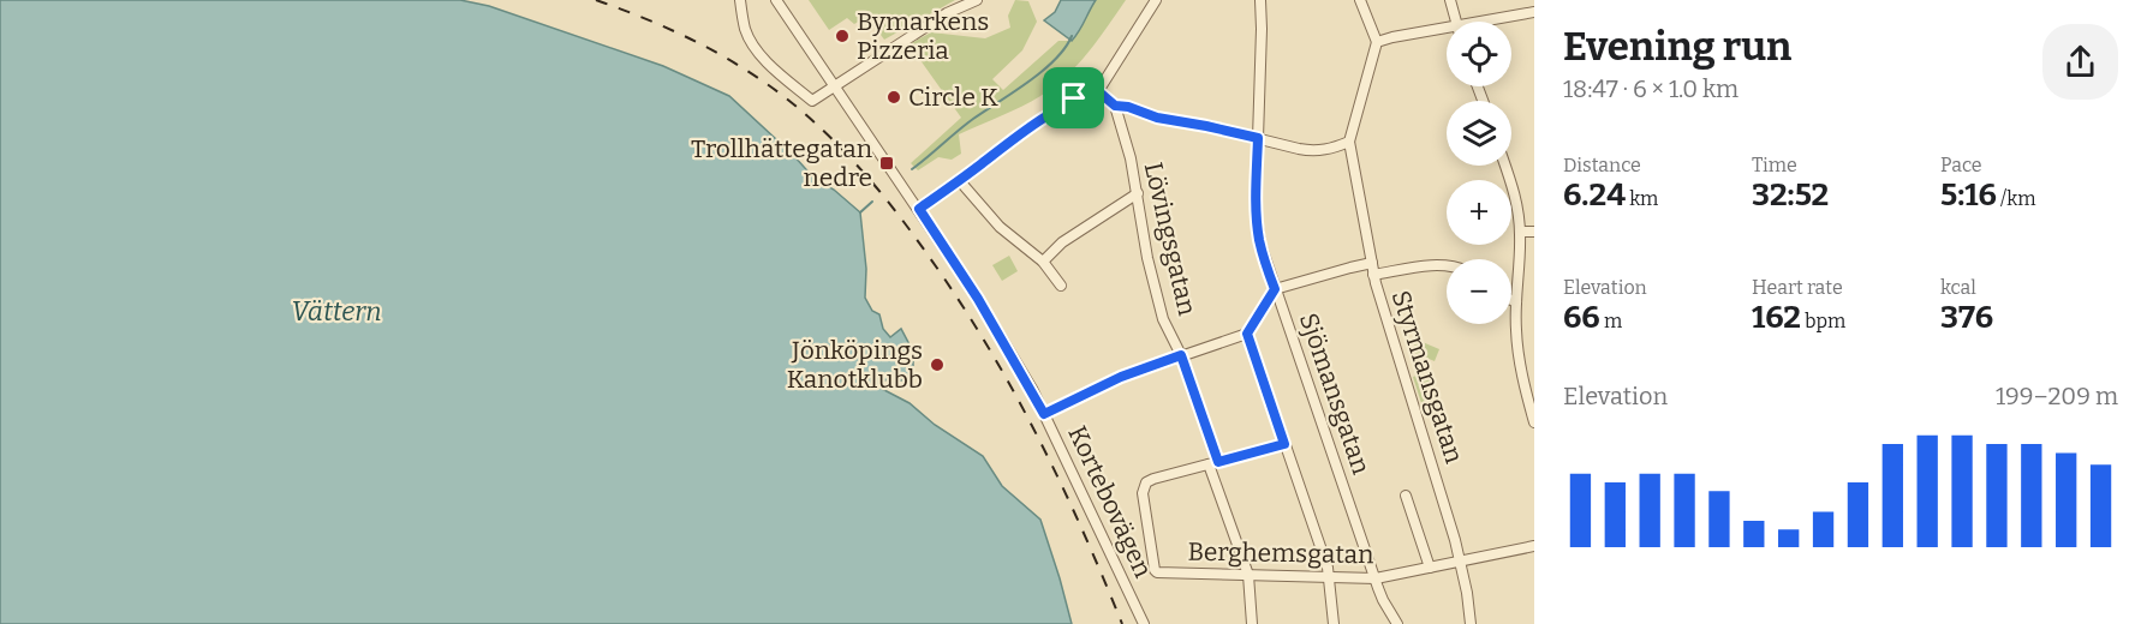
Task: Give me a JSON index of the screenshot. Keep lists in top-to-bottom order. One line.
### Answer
{"streets":{"street":["Lövingsgatan","Styrmansgatan","Sjömansgatan","Kortebovägen","Berghemsgatan"]},"crossings":[["Lövingsgatan","Berghemsgatan"],["Styrmansgatan","Berghemsgatan"],["Sjömansgatan","Berghemsgatan"]],"water":["Vättern"],"places":{"other":["Bymarkens Pizzeria","Circle K","Jönköpings Kanotklubb"],"transit":["Trollhättegatan nedre"]},"page":{"heading":["Evening run","18:47 · 6 × 1.0 km"],"map_buttons":["+","−"],"stats":[["Distance","6.24 km"],["Time","32:52"],["Pace","5:16 /km"],["Elevation","66 m"],["Heart rate","162 bpm"],["kcal","376"]],"chart":["Elevation","199–209 m"]}}
